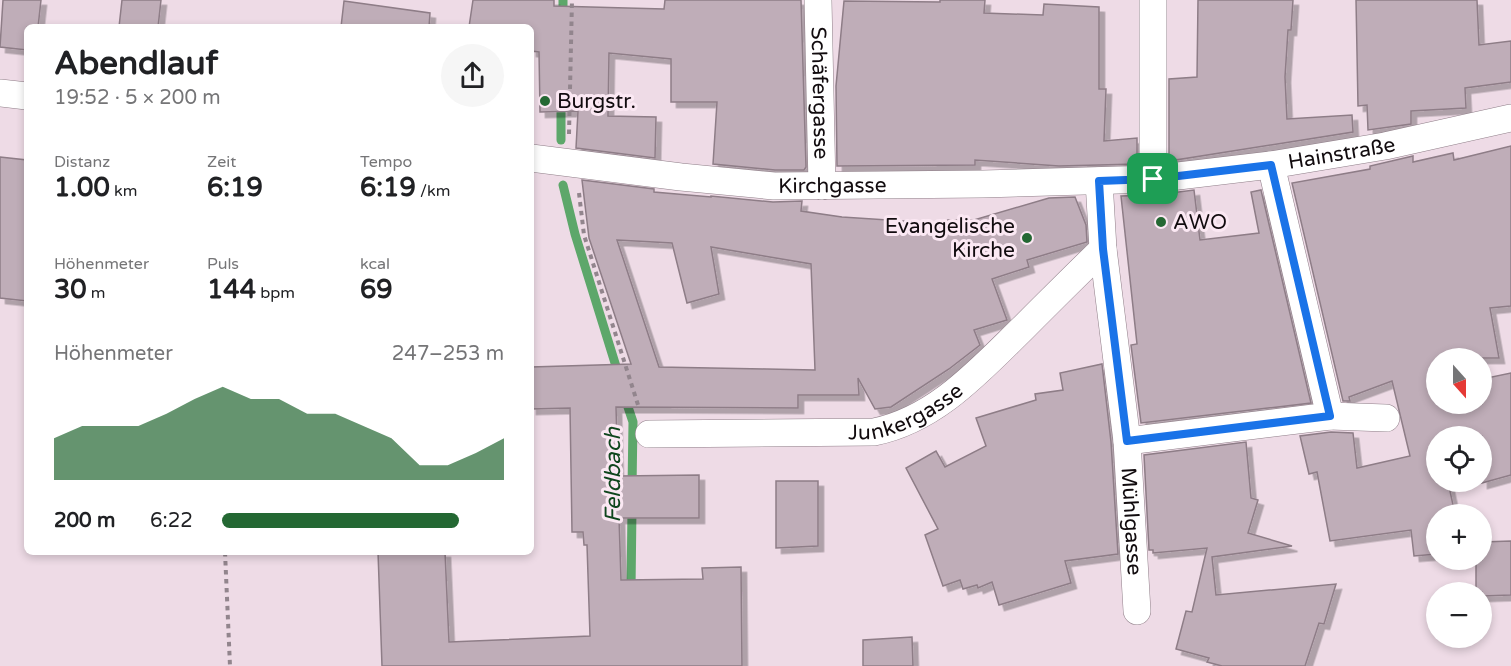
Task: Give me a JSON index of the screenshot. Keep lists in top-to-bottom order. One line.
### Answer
{"streets":{"street":["Schäfergasse","Hainstraße","Kirchgasse","Junkergasse","Mühlgasse"]},"crossings":[["Schäfergasse","Kirchgasse"],["Hainstraße","Kirchgasse"],["Hainstraße","Mühlgasse"],["Kirchgasse","Mühlgasse"],["Junkergasse","Mühlgasse"]],"water":["Feldbach"],"places":["Burgstr.","AWO","Evangelische Kirche"],"north":"bottom","page":{"heading":["Abendlauf","19:52 · 5 × 200 m"],"stats":[["Distanz","1.00 km"],["Zeit","6:19"],["Tempo","6:19 /km"],["Höhenmeter","30 m"],["Puls","144 bpm"],["kcal","69"]],"chart":["Höhenmeter","247–253 m"],"map_buttons":["+","−"],"list":[{"name":"200 m","note":"6:22"}]}}
